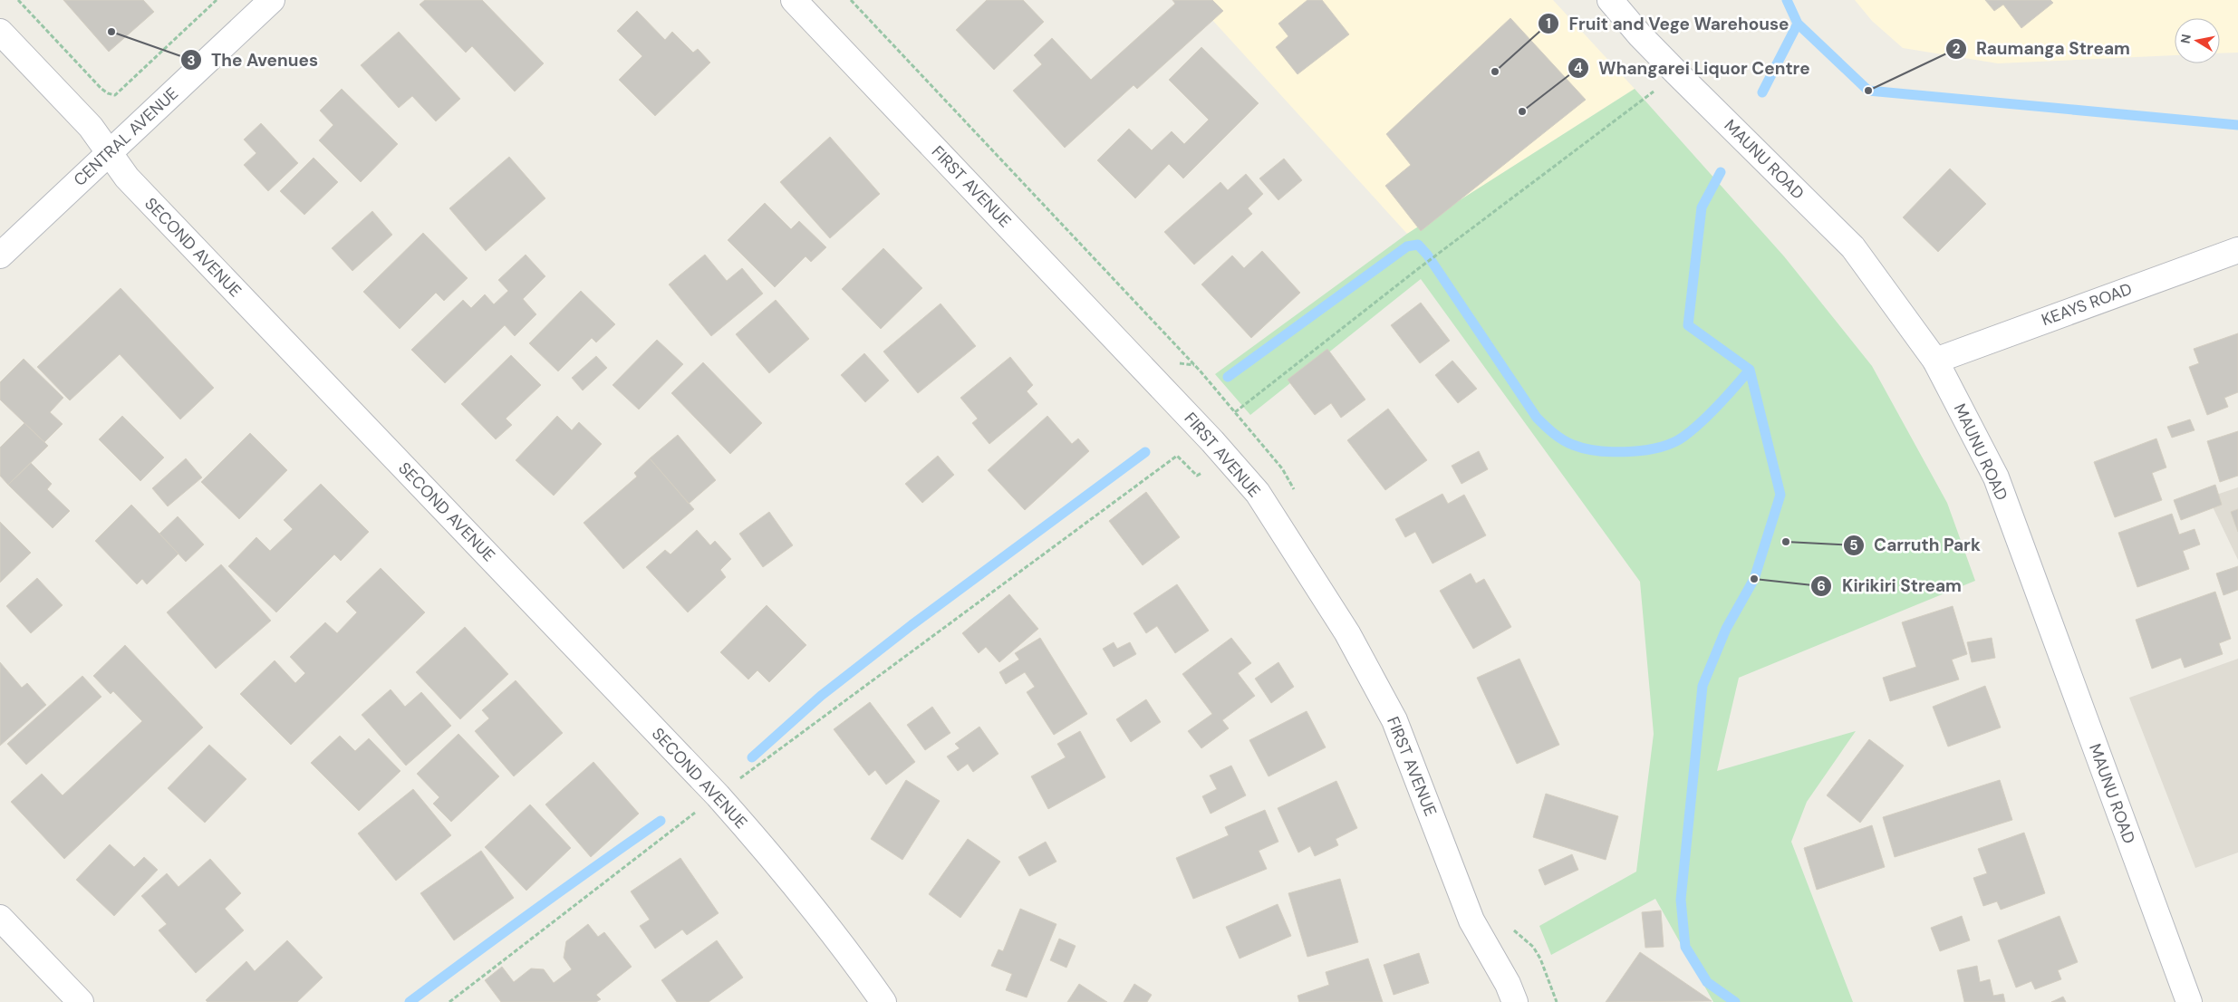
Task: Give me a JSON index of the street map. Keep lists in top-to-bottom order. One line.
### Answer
{"streets":{"street":["CENTRAL AVENUE","MAUNU ROAD","FIRST AVENUE","SECOND AVENUE","KEAYS ROAD"]},"crossings":[["CENTRAL AVENUE","SECOND AVENUE"],["MAUNU ROAD","KEAYS ROAD"]],"places":["The Avenues","Fruit and Vege Warehouse","Raumanga Stream","Whangarei Liquor Centre","Carruth Park","Kirikiri Stream"],"north":"left"}
